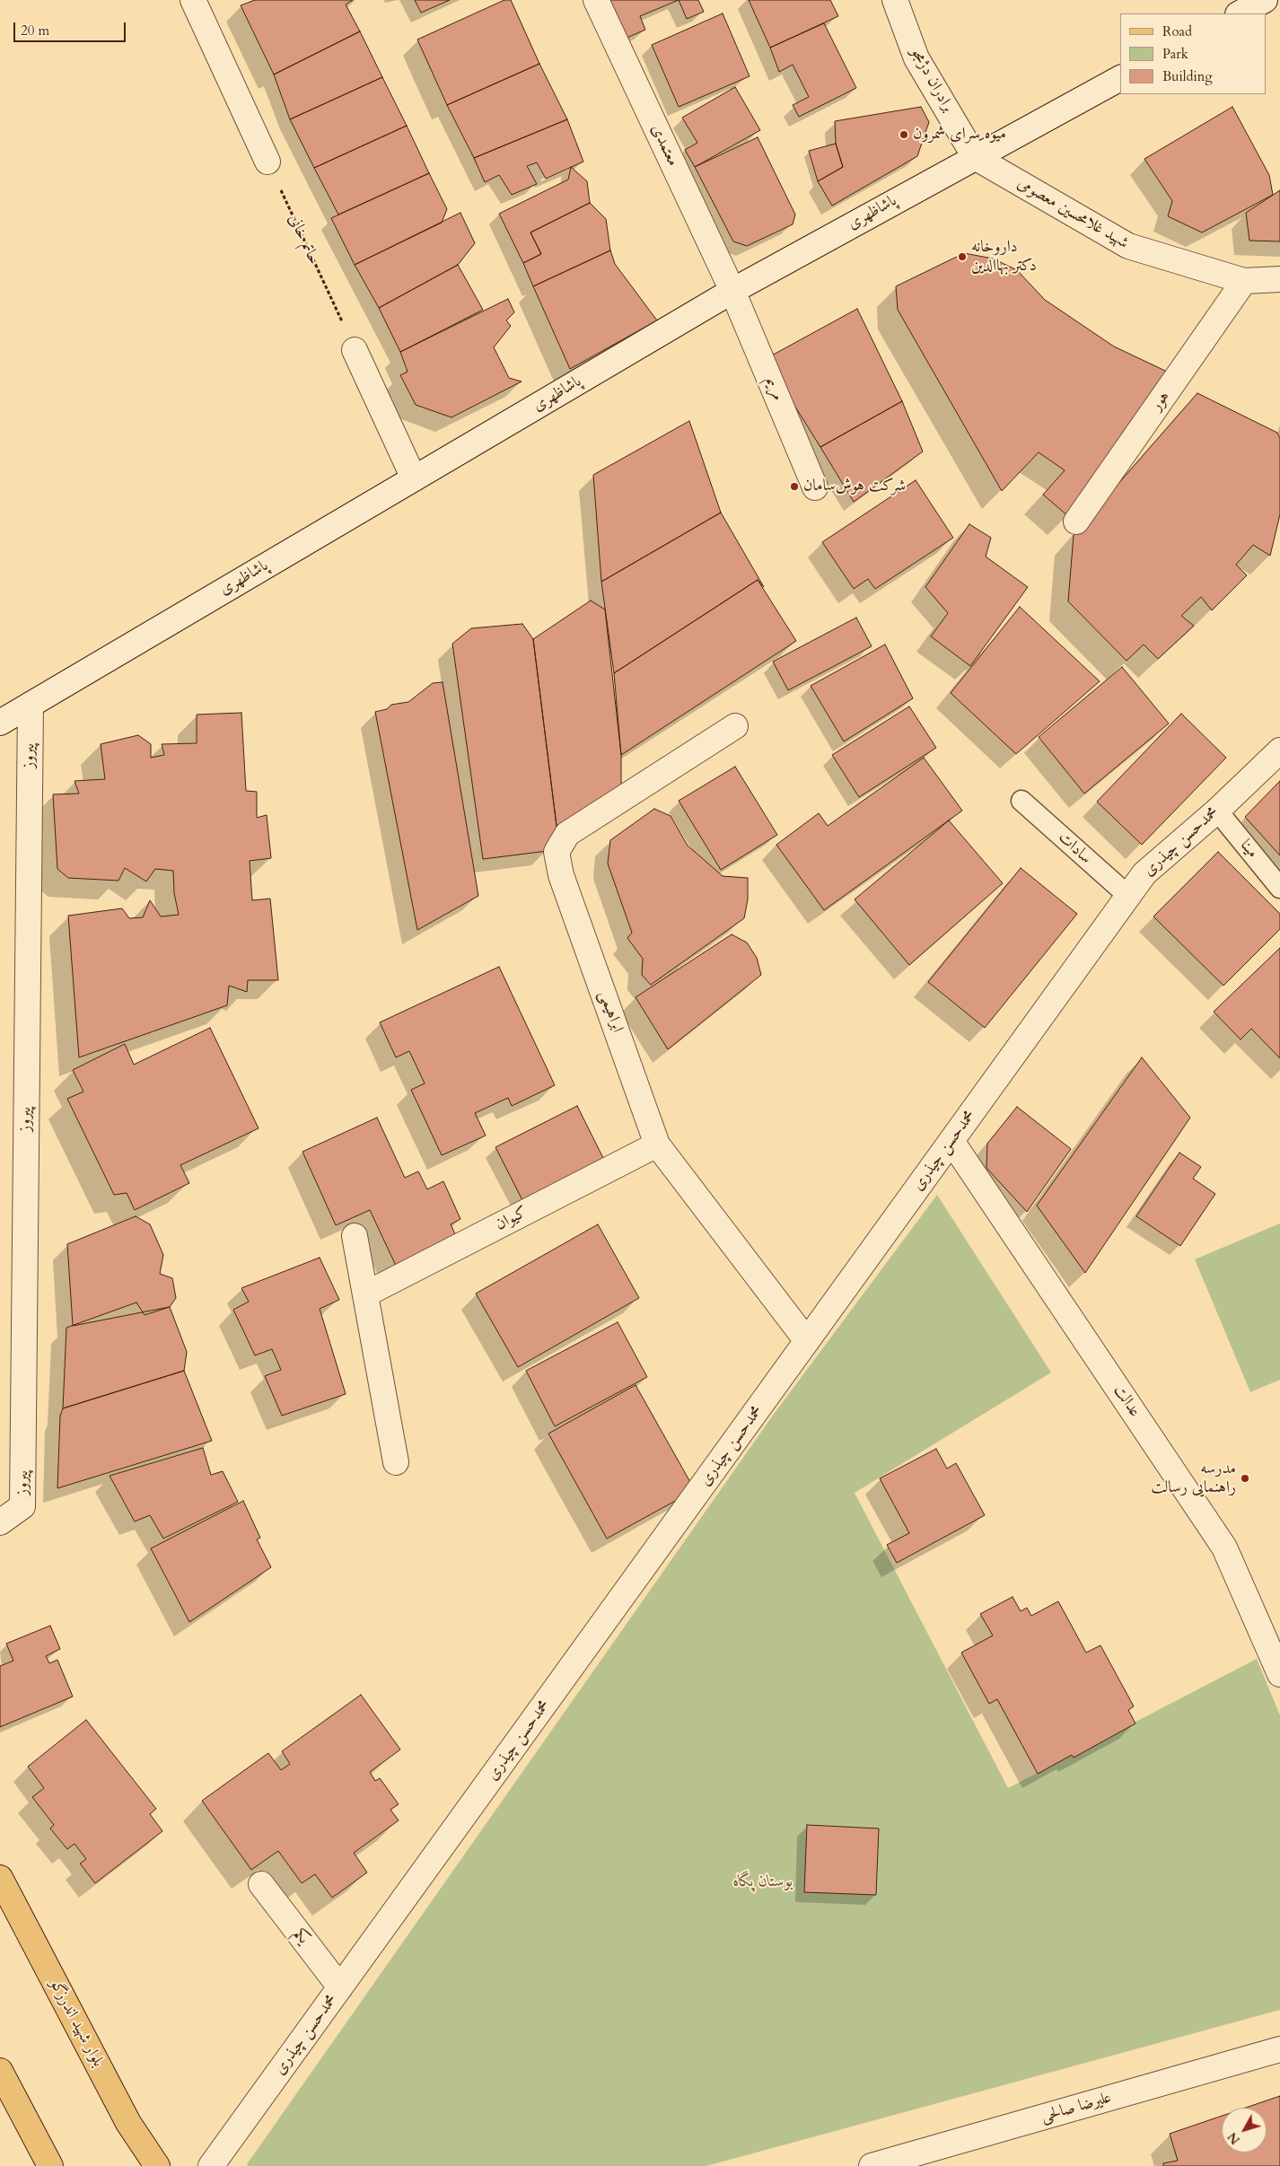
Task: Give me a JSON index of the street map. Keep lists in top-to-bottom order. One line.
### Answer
{"streets":{"main road":["بلوار شهید اندرزگو"],"street":["برادران دژمجو","معتمدی","پاشاظهری","شهید غلامحسین معصومی","مریم","هور","پیروز","محمدحسن چیذری","ابراهیمی","کیوان","عدالت","یکم","علیرضا صالحی"],"lane":["سادات","مینا"],"path":["حاتم خانی"]},"crossings":[["برادران دژمجو","پاشاظهری"],["برادران دژمجو","شهید غلامحسین معصومی"],["معتمدی","پاشاظهری"],["معتمدی","مریم"],["پاشاظهری","شهید غلامحسین معصومی"],["پاشاظهری","مریم"],["پاشاظهری","پیروز"],["شهید غلامحسین معصومی","هور"],["محمدحسن چیذری","سادات"],["محمدحسن چیذری","مینا"],["محمدحسن چیذری","ابراهیمی"],["محمدحسن چیذری","عدالت"],["محمدحسن چیذری","یکم"],["ابراهیمی","کیوان"]],"parks":["بوستان پگاه"],"places":["میوه سرای شمرون","داروخانه دکتر بهاالدین","شرکت هوش‌سامان","مدرسه راهنمایی رسالت"],"legend":["Road","Park","Building"],"scale_bar":"20 m","north":"bottom left"}
